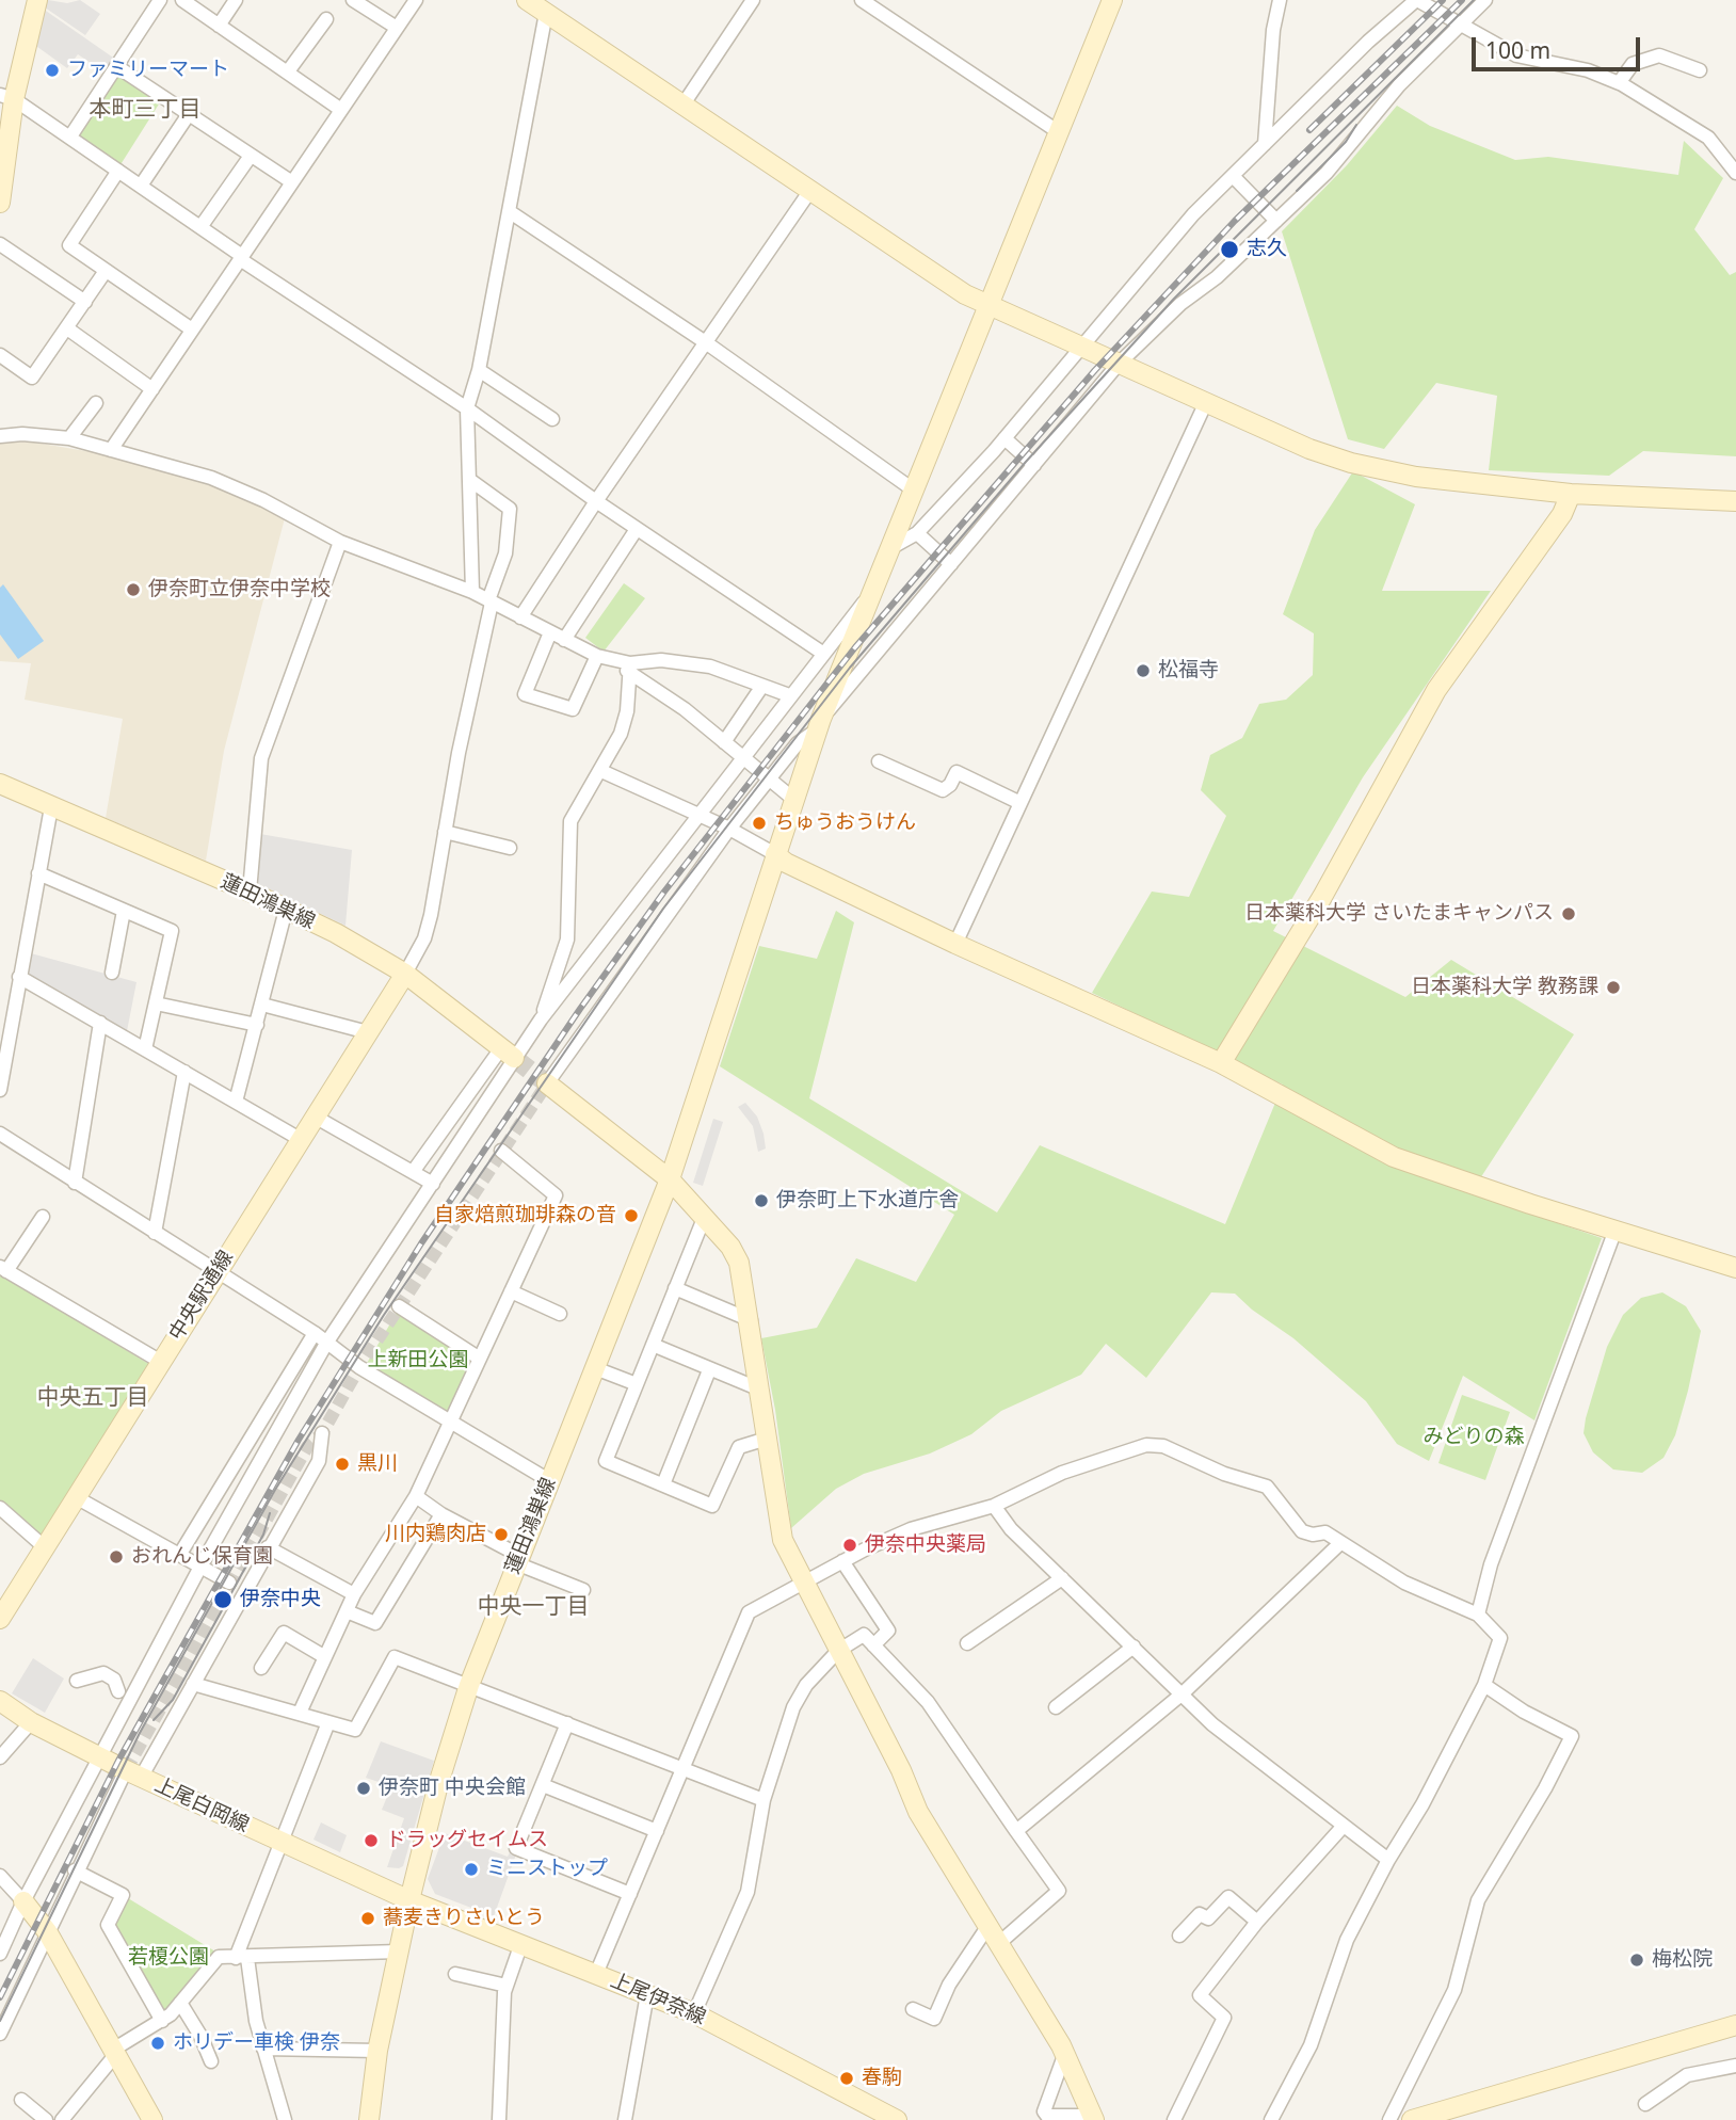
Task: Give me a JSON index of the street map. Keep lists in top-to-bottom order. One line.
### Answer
{"streets":{"street":["蓮田鴻巣線","中央駅通線","上尾白岡線","上尾伊奈線"]},"crossings":[["蓮田鴻巣線","中央駅通線"],["蓮田鴻巣線","上尾白岡線"],["蓮田鴻巣線","上尾伊奈線"],["上尾白岡線","上尾伊奈線"]],"districts":["本町三丁目","中央五丁目","中央一丁目"],"parks":["上新田公園","みどりの森","若榎公園"],"places":["ファミリーマート","志久","伊奈町立伊奈中学校","松福寺","ちゅうおうけん","日本薬科大学 さいたまキャンパス","日本薬科大学 教務課","伊奈町上下水道庁舎","自家焙煎珈琲森の音","黒川","川内鶏肉店","伊奈中央薬局","おれんじ保育園","伊奈中央","伊奈町 中央会館","ドラッグセイムス","ミニストップ","蕎麦きりさいとう","梅松院","ホリデー車検 伊奈","春駒"],"scale_bar":"100 m"}
